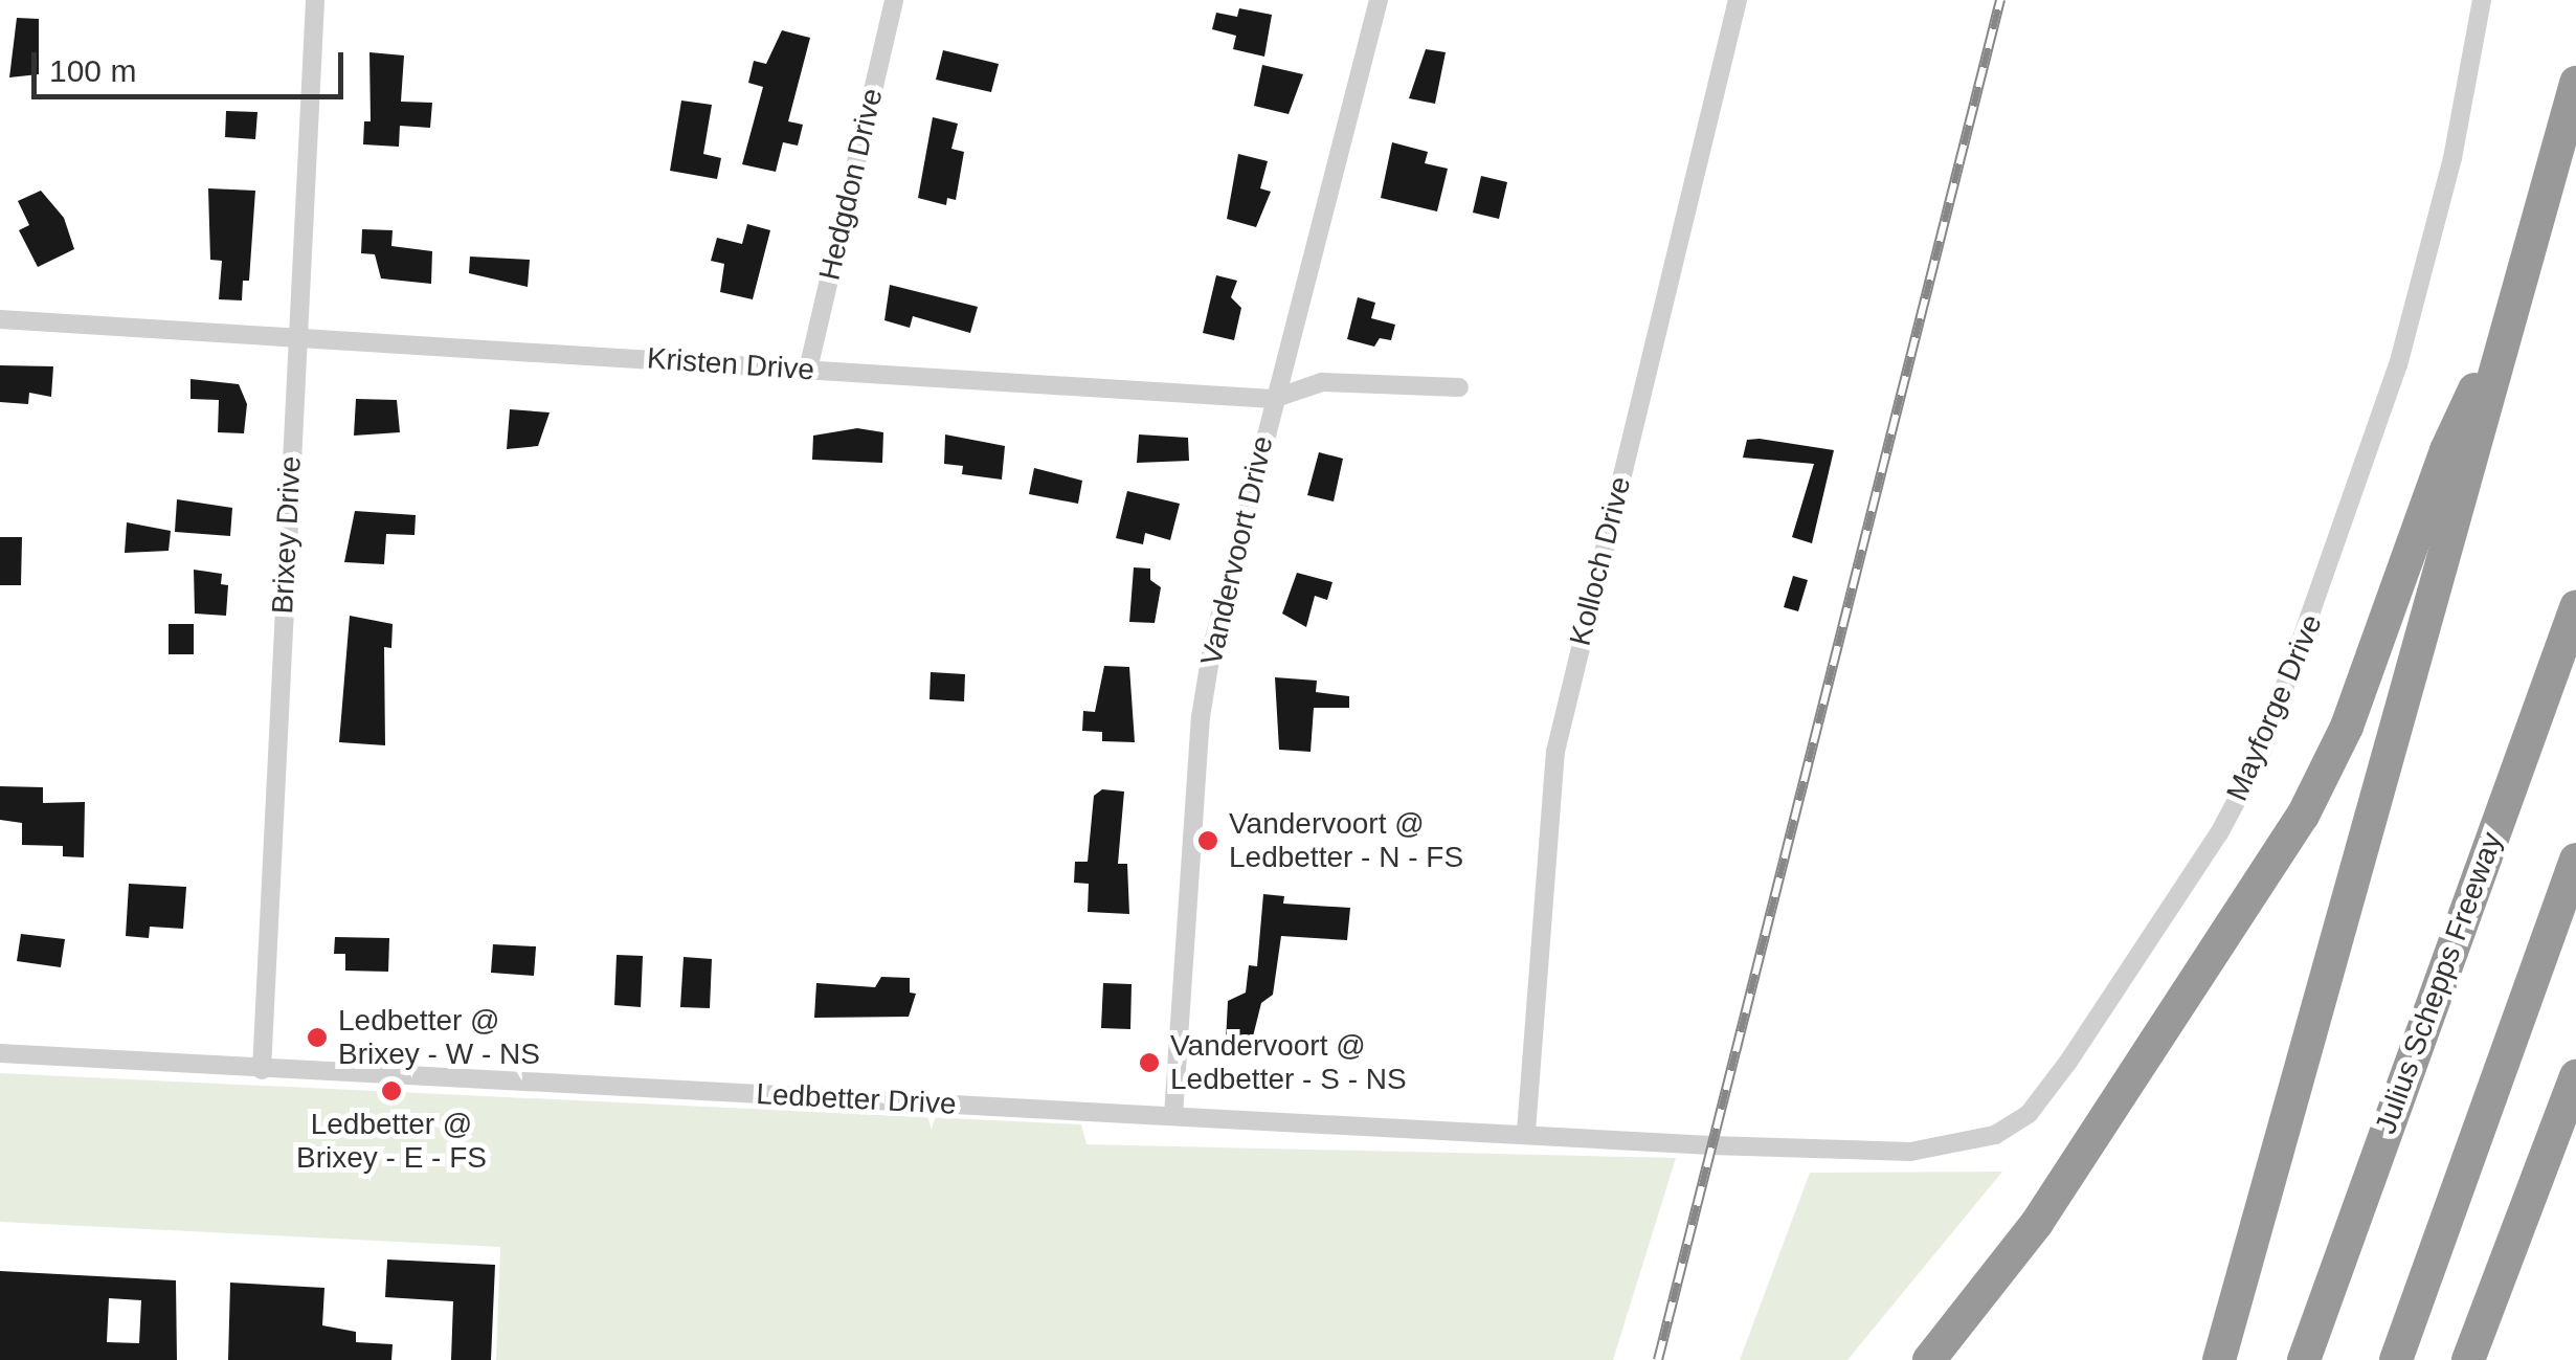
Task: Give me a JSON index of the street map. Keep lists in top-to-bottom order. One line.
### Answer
{"streets":{"highway":["Julius Schepps Freeway"],"street":["Hedgdon Drive","Kristen Drive","Brixey Drive","Vandervoort Drive","Kolloch Drive","Mayforge Drive","Ledbetter Drive"]},"crossings":[["Hedgdon Drive","Kristen Drive"],["Kristen Drive","Brixey Drive"],["Kristen Drive","Vandervoort Drive"],["Brixey Drive","Ledbetter Drive"],["Vandervoort Drive","Ledbetter Drive"],["Kolloch Drive","Ledbetter Drive"],["Mayforge Drive","Ledbetter Drive"]],"places":["Vandervoort @ Ledbetter - N - FS","Ledbetter @ Brixey - W - NS","Vandervoort @ Ledbetter - S - NS","Ledbetter @ Brixey - E - FS"],"scale_bar":"100 m"}
